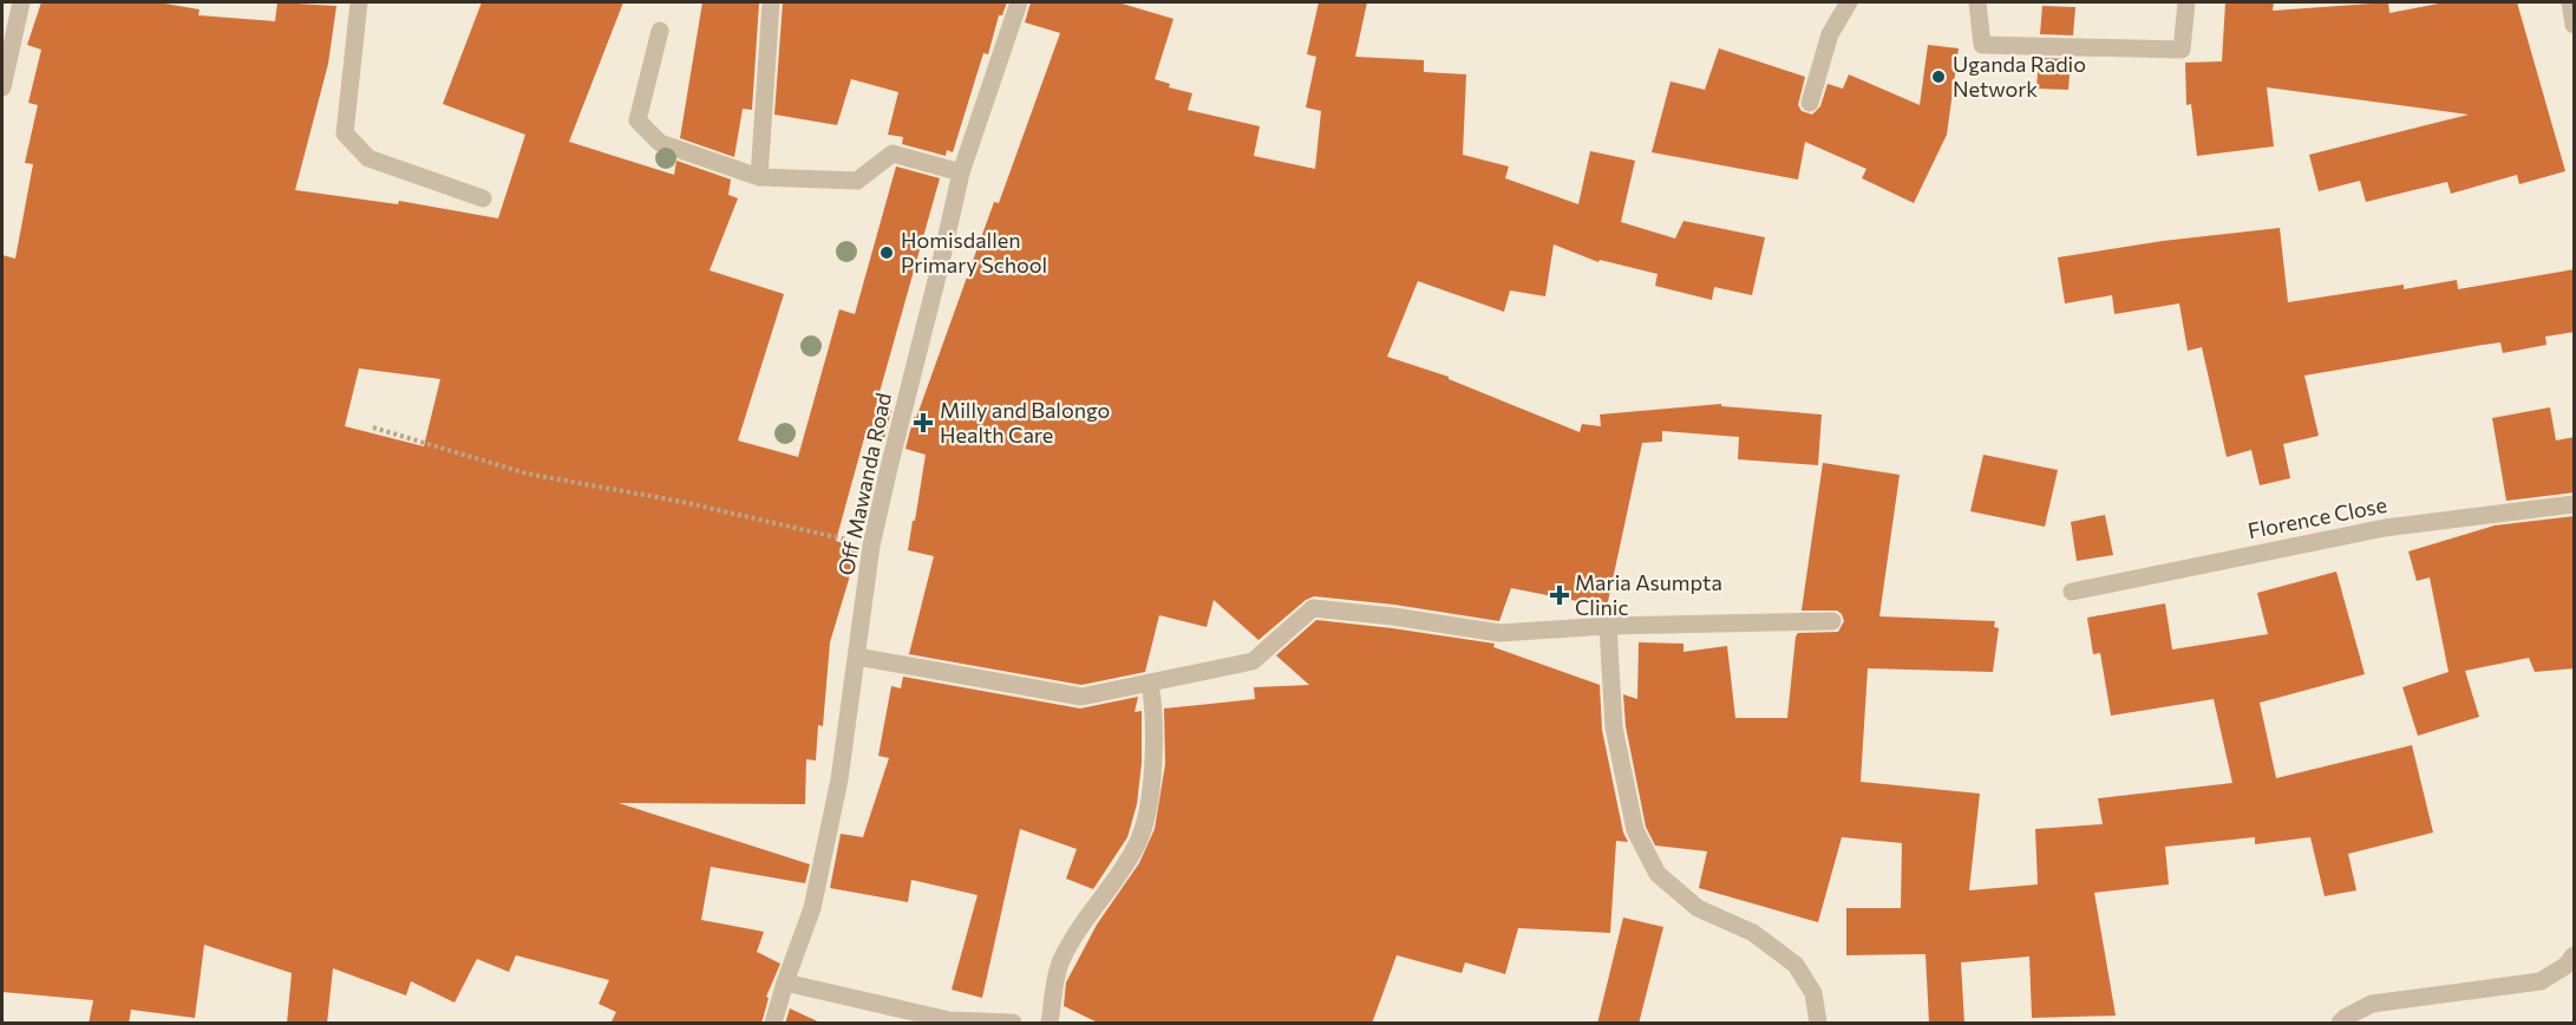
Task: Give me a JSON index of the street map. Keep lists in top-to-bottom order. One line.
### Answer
{"streets":{"street":["Off Mawanda Road","Florence Close"]},"places":{"other":["Uganda Radio Network","Homisdallen Primary School"],"health":["Milly and Balongo Health Care","Maria Asumpta Clinic"]}}
